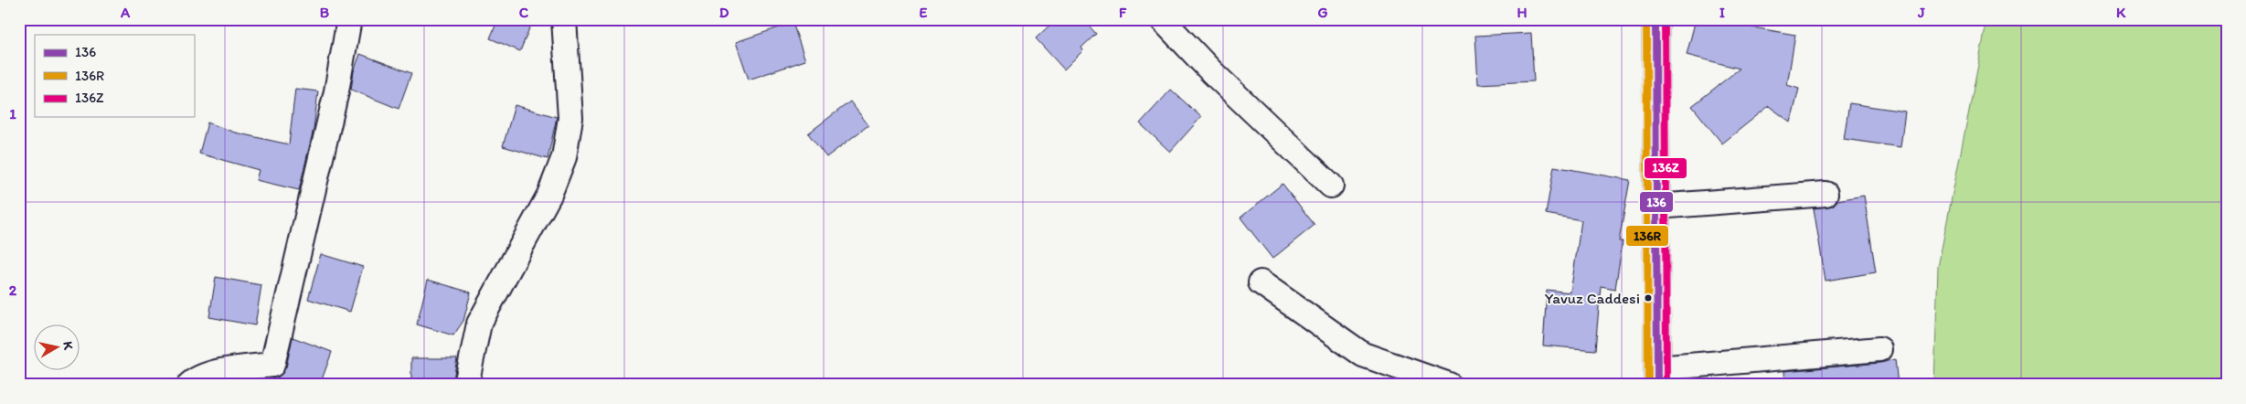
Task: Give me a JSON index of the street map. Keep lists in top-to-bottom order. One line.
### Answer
{"places":["Yavuz Caddesi"],"lines":["transit line 136","transit line 136R","transit line 136Z"],"legend":["136","136R","136Z"],"north":"right","grid":{"columns":["A","B","C","D","E","F","G","H","I","J","K"],"rows":["1","2"]}}
